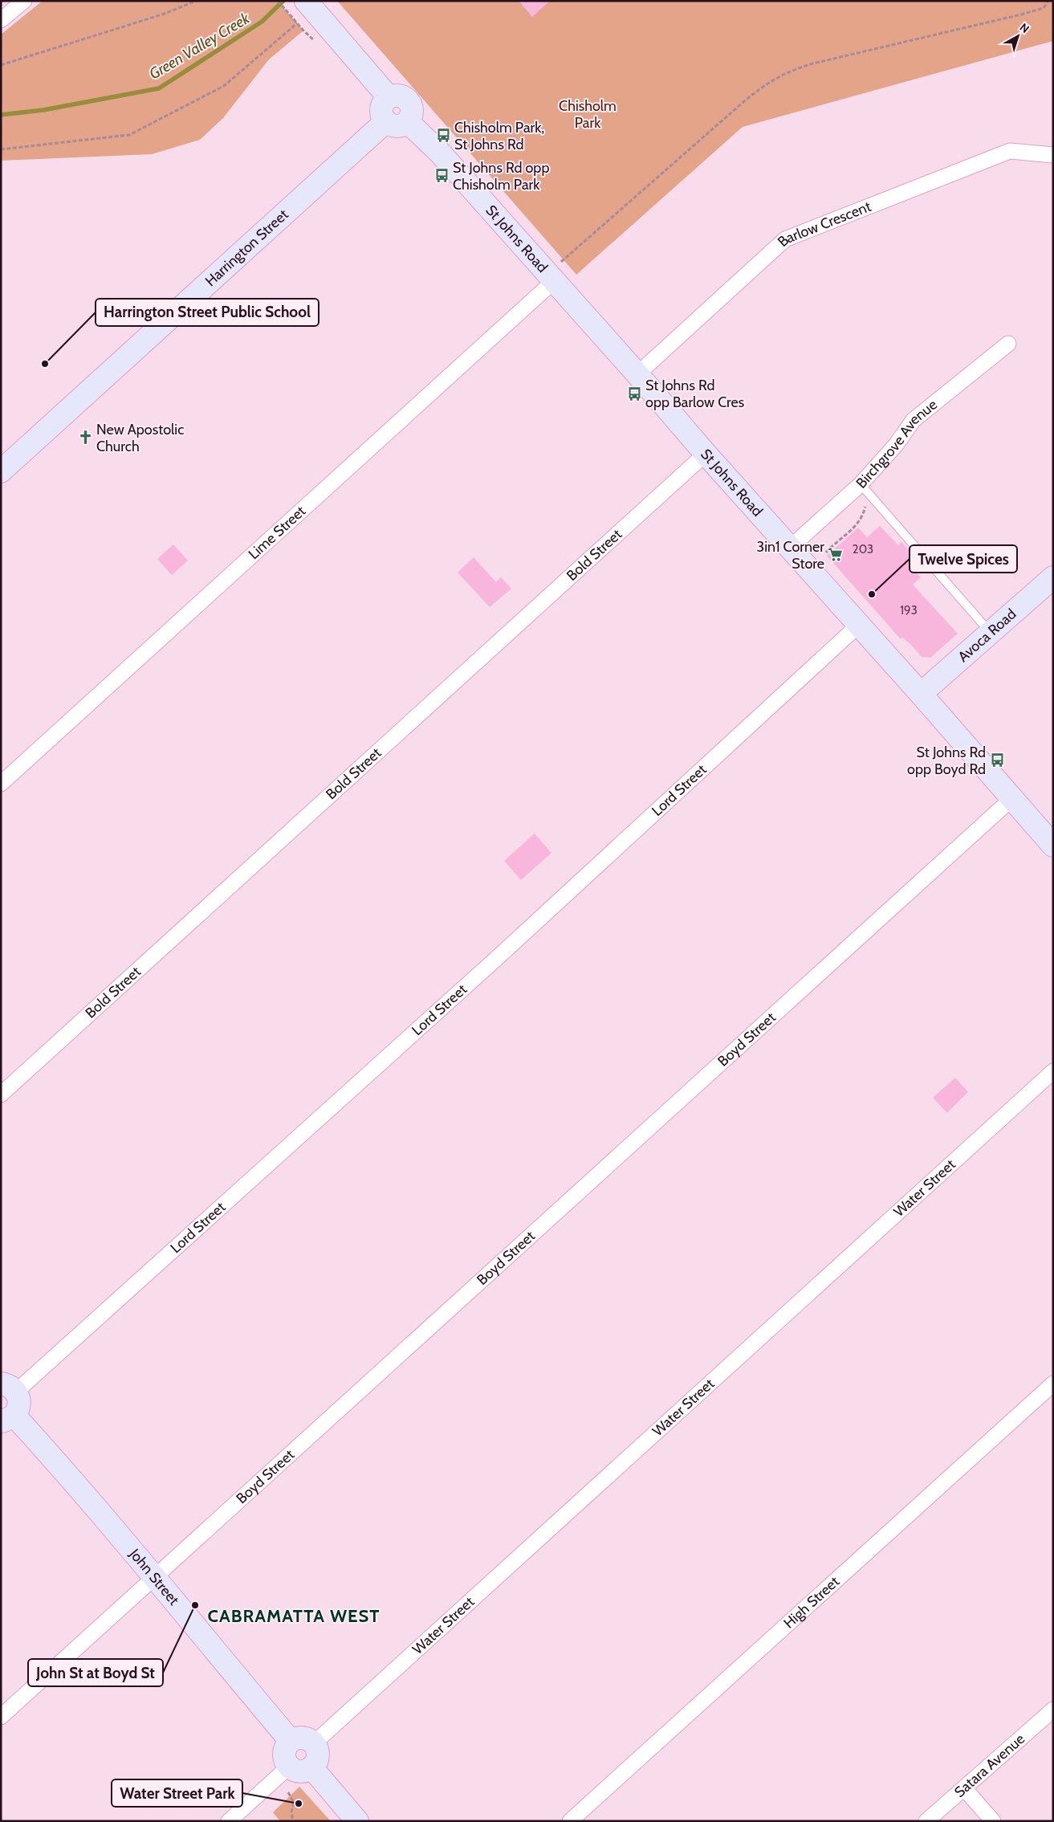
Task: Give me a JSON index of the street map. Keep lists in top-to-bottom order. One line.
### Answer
{"streets":{"main road":["St Johns Road","Harrington Street","Avoca Road","John Street"],"street":["Barlow Crescent","Birchgrove Avenue","Lime Street","Bold Street","Lord Street","Boyd Street","Water Street","High Street","Satara Avenue"]},"crossings":[["Barlow Crescent","St Johns Road"],["St Johns Road","Harrington Street"],["St Johns Road","Birchgrove Avenue"],["St Johns Road","Lime Street"],["St Johns Road","Bold Street"],["St Johns Road","Avoca Road"],["St Johns Road","Lord Street"],["St Johns Road","Boyd Street"],["Boyd Street","John Street"],["Water Street","John Street"]],"districts":["CABRAMATTA WEST"],"water":["Green Valley Creek"],"parks":["Chisholm Park"],"places":{"bus stop":["Chisholm Park, St Johns Rd","St Johns Rd opp Chisholm Park","St Johns Rd opp Barlow Cres","St Johns Rd opp Boyd Rd"],"other":["Harrington Street Public School","Twelve Spices","John St at Boyd St","Water Street Park"],"church":["New Apostolic Church"],"supermarket":["3in1 Corner Store"]},"house_numbers":["203","193"],"north":"top right"}
